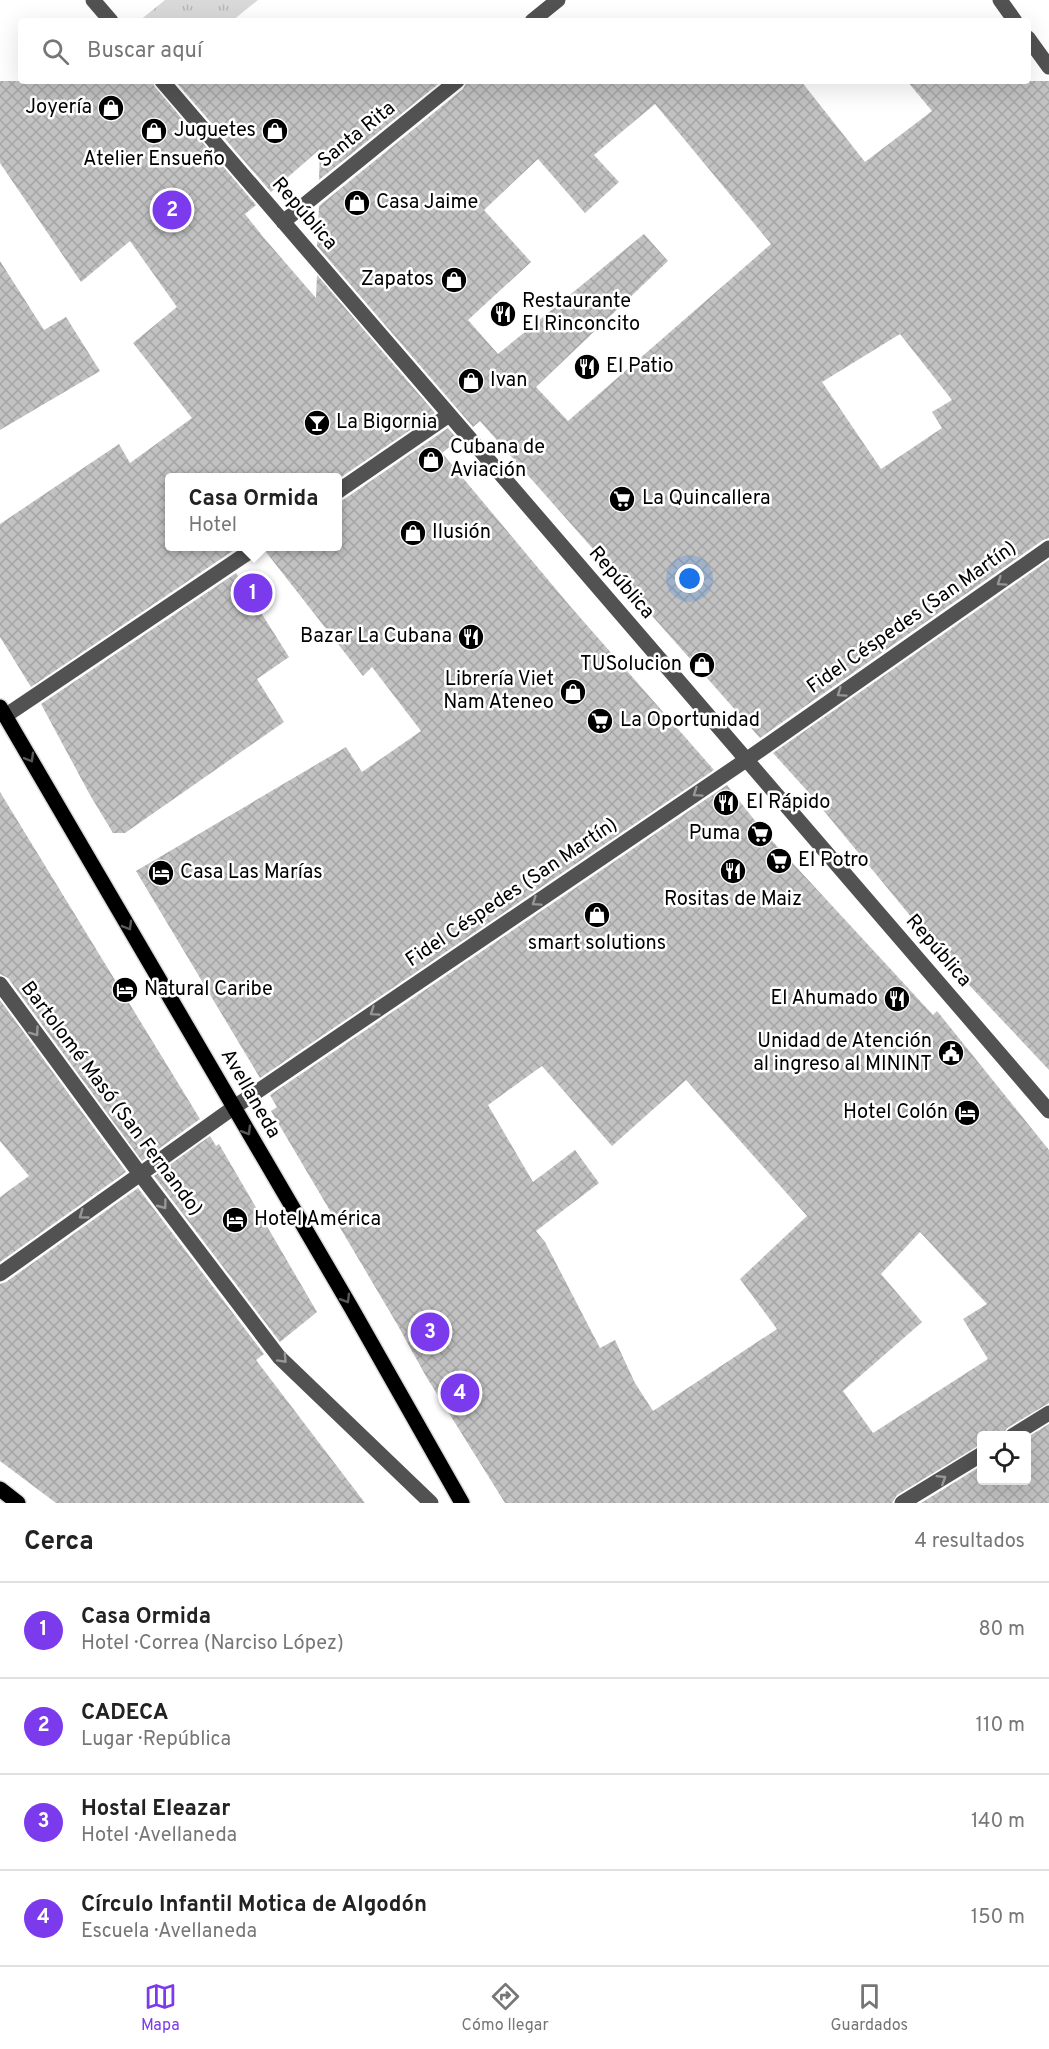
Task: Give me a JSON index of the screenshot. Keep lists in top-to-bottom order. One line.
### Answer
{"streets":{"main road":["Avellaneda"],"street":["Santa Rita","República","Fidel Céspedes (San Martín)","Bartolomé Masó (San Fernando)"]},"crossings":[["Santa Rita","República"],["República","Fidel Céspedes (San Martín)"],["Fidel Céspedes (San Martín)","Avellaneda"],["Fidel Céspedes (San Martín)","Bartolomé Masó (San Fernando)"]],"one_way":["Fidel Céspedes (San Martín)","Avellaneda","Bartolomé Masó (San Fernando)"],"places":{"shop":["Joyería","Atelier Ensueño","Juguetes","Casa Jaime","Zapatos","Ivan","Cubana de Aviación","Ilusión","TUSolucion","Librería Viet Nam Ateneo","smart solutions"],"restaurant":["Restaurante El Rinconcito","El Patio","Bazar La Cubana","El Rápido","Rositas de Maiz","El Ahumado"],"bar":["La Bigornia"],"supermarket":["La Quincallera","La Oportunidad","Puma","El Potro"],"hotel":["Casa Las Marías","Natural Caribe","Hotel Colón","Hotel América"],"public building":["Unidad de Atención al ingreso al MININT"]},"page":{"search":"Buscar aquí","pins":["2","1","3","4"],"popup":["Casa Ormida","Hotel"],"heading":["Cerca","4 resultados"],"list":[{"mark":"1","name":"Casa Ormida","note":"Hotel · Correa (Narciso López)","value":"80 m"},{"mark":"2","name":"CADECA","note":"Lugar · República","value":"110 m"},{"mark":"3","name":"Hostal Eleazar","note":"Hotel · Avellaneda","value":"140 m"},{"mark":"4","name":"Círculo Infantil Motica de Algodón","note":"Escuela · Avellaneda","value":"150 m"}],"nav":["Mapa","Cómo llegar","Guardados"]}}
